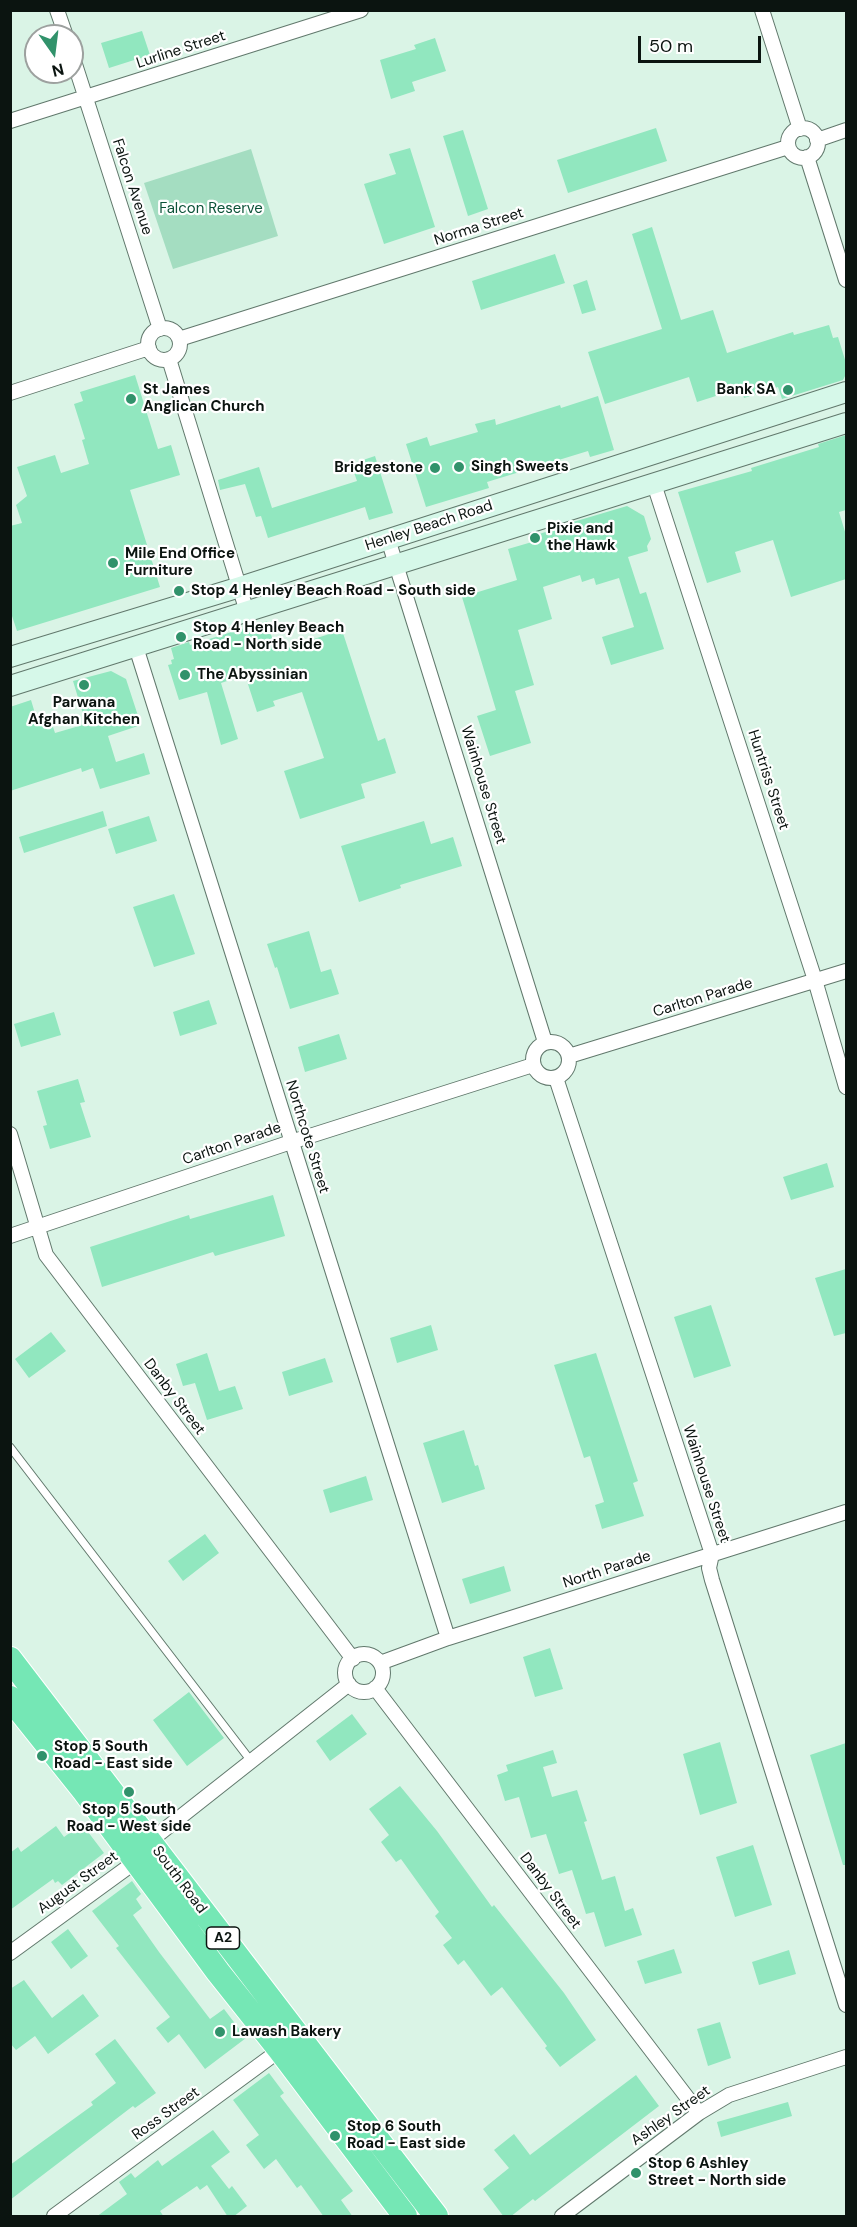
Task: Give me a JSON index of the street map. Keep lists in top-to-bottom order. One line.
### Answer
{"streets":{"highway":["South Road","A2"],"main road":["Henley Beach Road"],"street":["Lurline Street","Falcon Avenue","Norma Street","Huntriss Street","Wainhouse Street","Carlton Parade","Northcote Street","Danby Street","North Parade","August Street","Ross Street","Ashley Street"]},"crossings":[["Lurline Street","Falcon Avenue"],["Falcon Avenue","Norma Street"],["Henley Beach Road","Huntriss Street"],["Henley Beach Road","Wainhouse Street"],["Henley Beach Road","Northcote Street"],["Huntriss Street","Carlton Parade"],["Wainhouse Street","Carlton Parade"],["Wainhouse Street","North Parade"],["Carlton Parade","Northcote Street"],["Carlton Parade","Danby Street"],["Northcote Street","North Parade"],["Danby Street","North Parade"],["Danby Street","Ashley Street"],["South Road","August Street"],["South Road","Ross Street"]],"parks":["Falcon Reserve"],"places":["Bank SA","St James Anglican Church","Singh Sweets","Bridgestone","Pixie and the Hawk","Mile End Office Furniture","Stop 4 Henley Beach Road - South side","Stop 4 Henley Beach Road - North side","The Abyssinian","Parwana Afghan Kitchen","Stop 5 South Road - East side","Stop 5 South Road - West side","Lawash Bakery","Stop 6 South Road - East side","Stop 6 Ashley Street - North side"],"scale_bar":"50 m","north":"bottom"}
